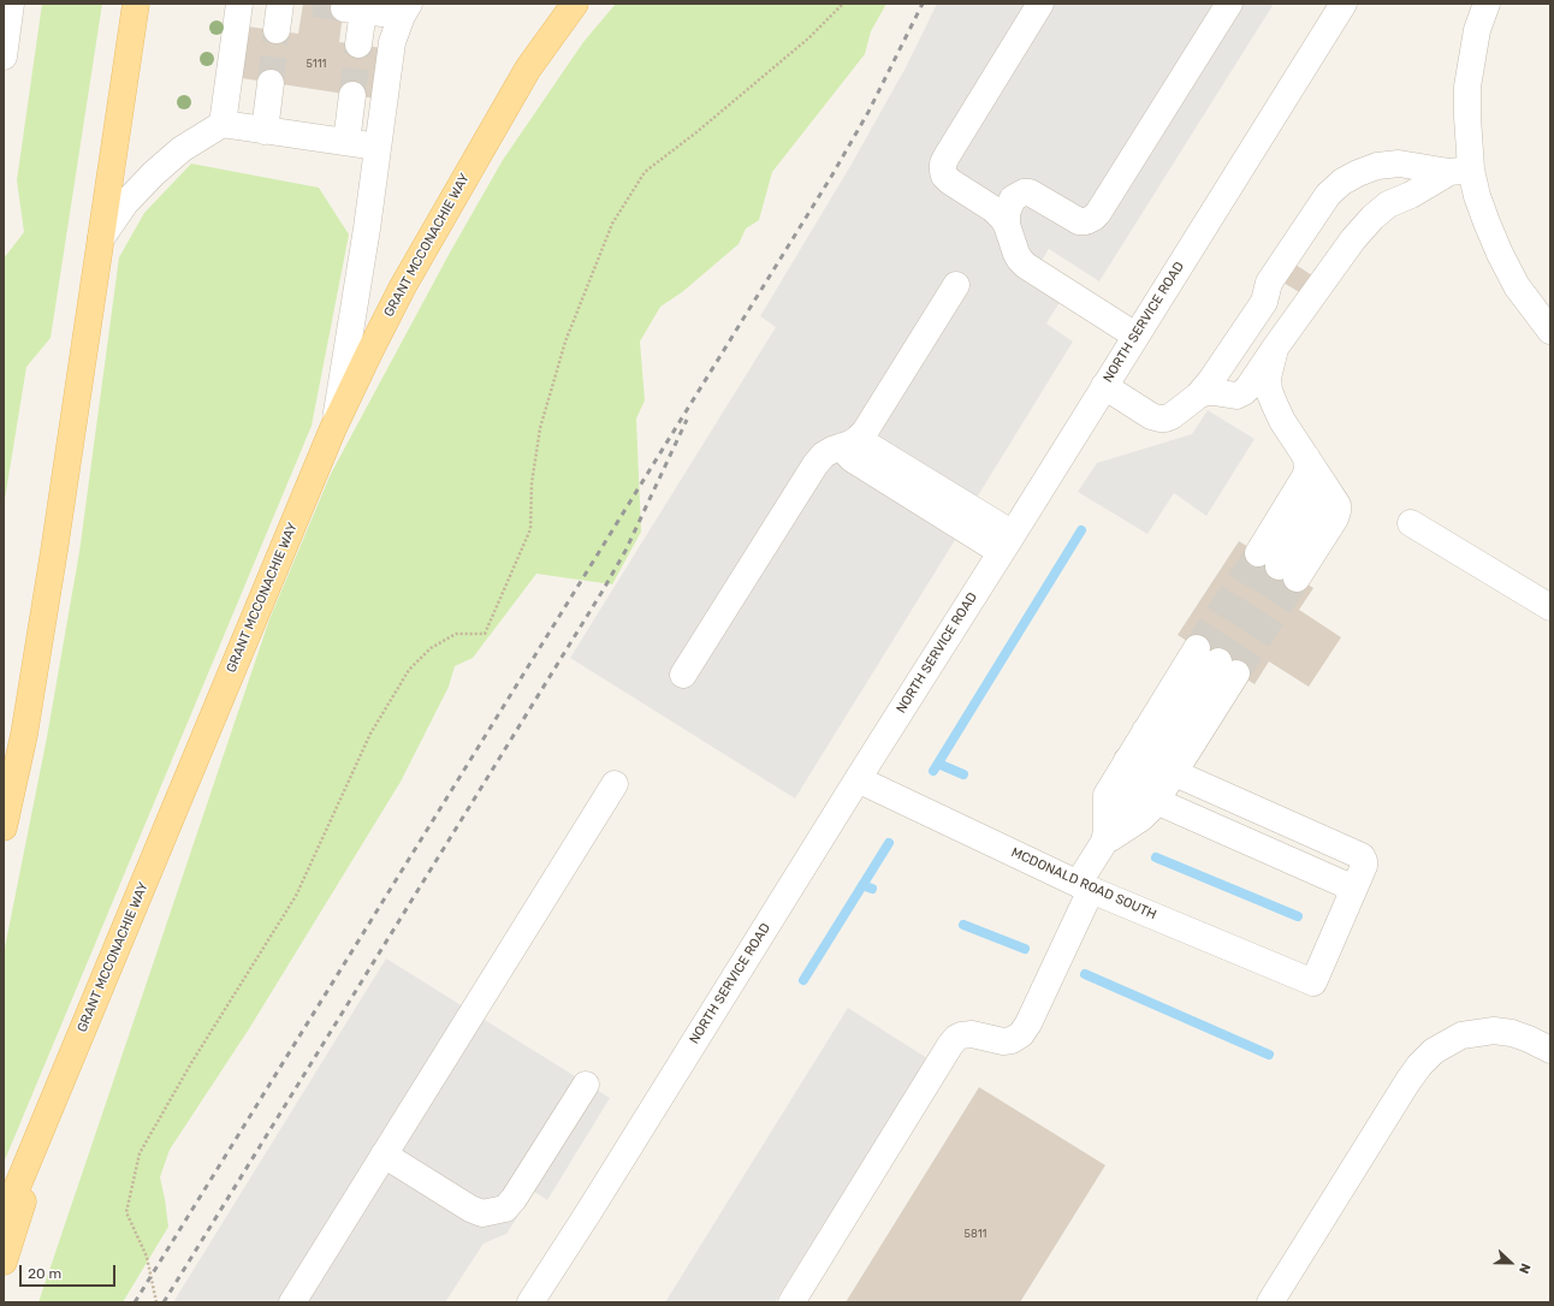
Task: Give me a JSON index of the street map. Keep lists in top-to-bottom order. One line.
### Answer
{"streets":{"main road":["GRANT MCCONACHIE WAY"],"street":["NORTH SERVICE ROAD","MCDONALD ROAD SOUTH"]},"crossings":[["NORTH SERVICE ROAD","MCDONALD ROAD SOUTH"]],"house_numbers":["5111","5811"],"scale_bar":"20 m","north":"right"}
